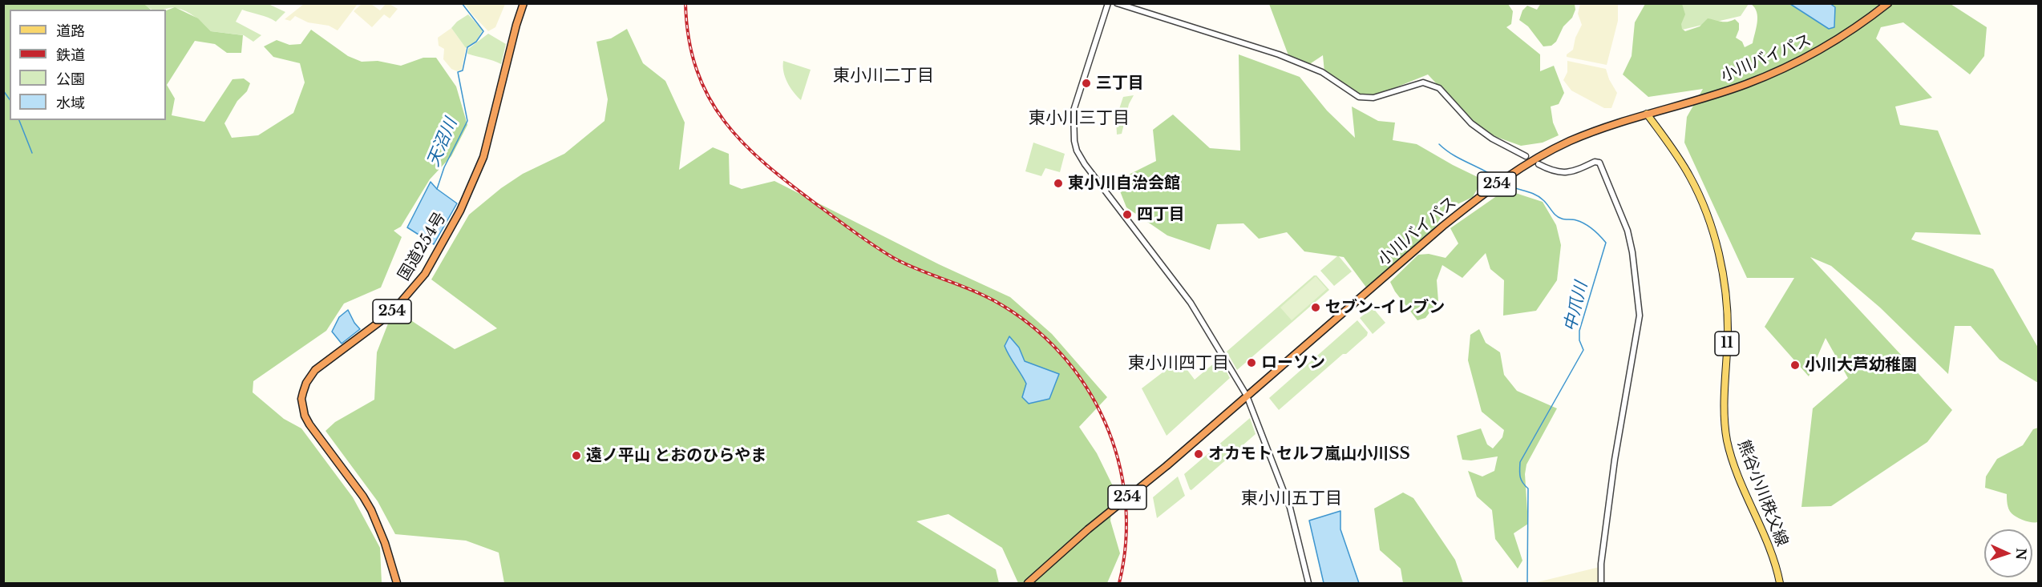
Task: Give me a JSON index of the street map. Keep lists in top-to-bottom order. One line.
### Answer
{"streets":{"highway":["小川バイパス","254","国道254号"],"main road":["11","熊谷小川秩父線"]},"crossings":[["小川バイパス","熊谷小川秩父線"]],"districts":["東小川二丁目","東小川三丁目","東小川四丁目","東小川五丁目"],"water":["天沼川","中爪川"],"places":["三丁目","東小川自治会館","四丁目","セブン-イレブン","ローソン","小川大芦幼稚園","オカモト セルフ嵐山小川SS","遠ノ平山 とおのひらやま"],"legend":["道路","鉄道","公園","水域"],"north":"right"}
